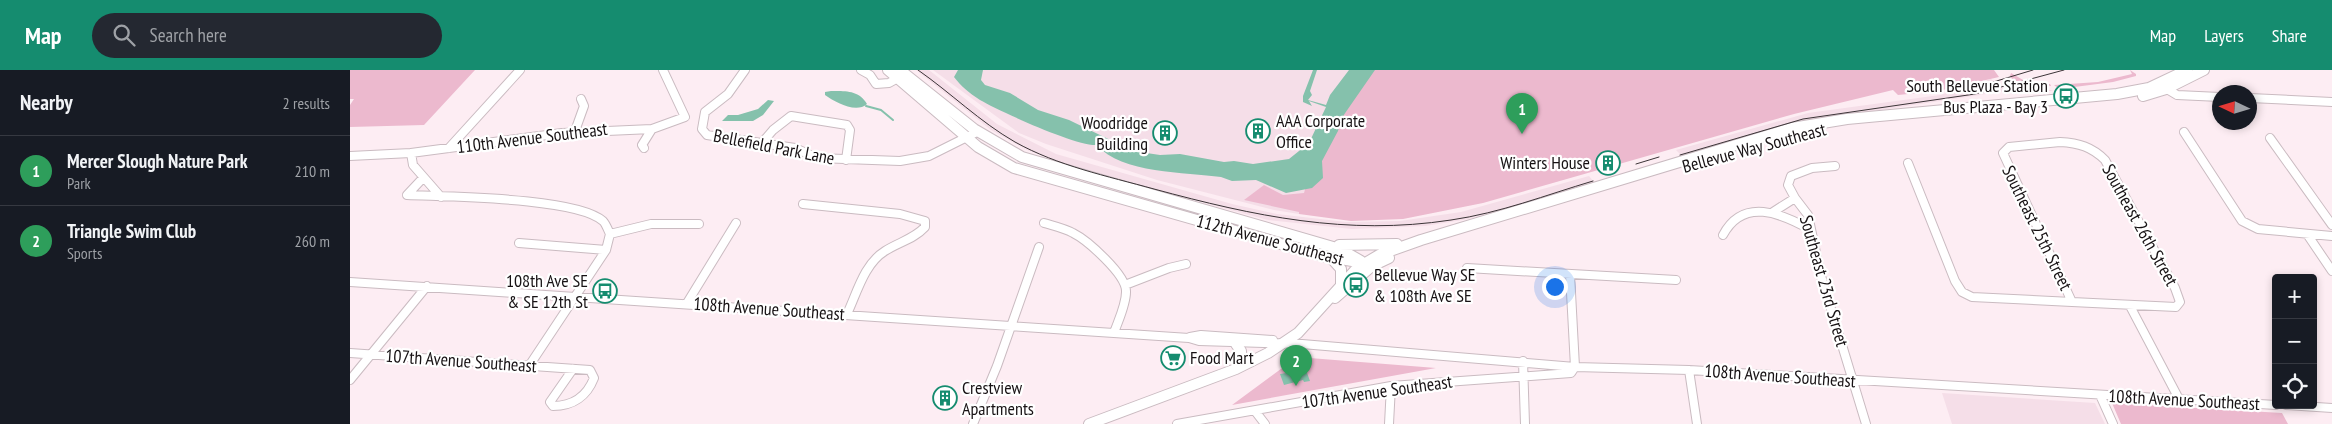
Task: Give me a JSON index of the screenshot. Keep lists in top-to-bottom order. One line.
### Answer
{"streets":{"main road":["Bellevue Way Southeast","112th Avenue Southeast"],"street":["110th Avenue Southeast","Bellefield Park Lane","Southeast 26th Street","Southeast 25th Street","Southeast 23rd Street","108th Avenue Southeast","107th Avenue Southeast"]},"crossings":[["Bellefield Park Lane","112th Avenue Southeast"],["Bellevue Way Southeast","112th Avenue Southeast"],["Bellevue Way Southeast","108th Avenue Southeast"],["Southeast 26th Street","Southeast 25th Street"],["Southeast 23rd Street","108th Avenue Southeast"],["108th Avenue Southeast","107th Avenue Southeast"]],"places":{"bus stop":["South Bellevue Station Bus Plaza - Bay 3","Bellevue Way SE & 108th Ave SE","108th Ave SE & SE 12th St"],"building":["AAA Corporate Office","Woodridge Building","Winters House","Crestview Apartments"],"supermarket":["Food Mart"]},"north":"left","page":{"header":"Map","search":"Search here","nav":["Map","Layers","Share"],"heading":["Nearby","2 results"],"pins":["1","2"],"list":[{"mark":"1","name":"Mercer Slough Nature Park","note":"Park","value":"210 m"},{"mark":"2","name":"Triangle Swim Club","note":"Sports","value":"260 m"}],"map_buttons":["+","−"]}}
